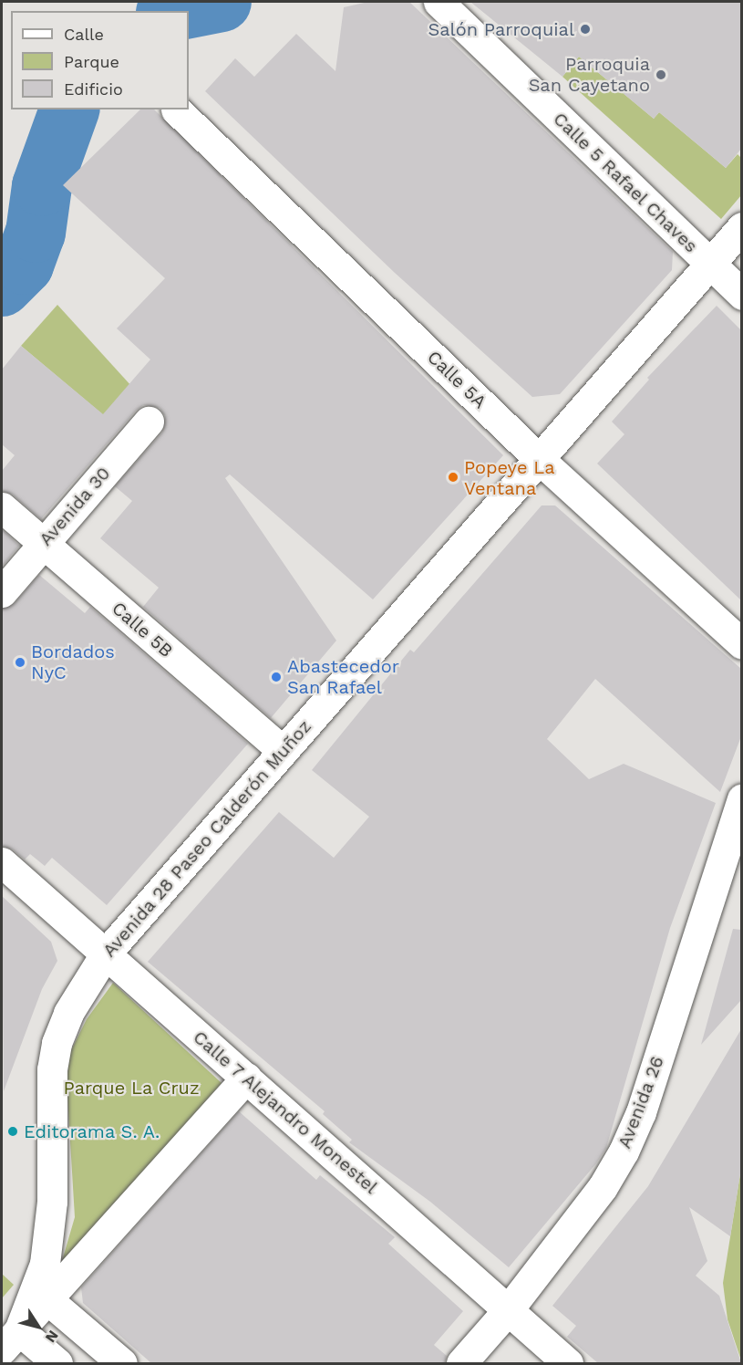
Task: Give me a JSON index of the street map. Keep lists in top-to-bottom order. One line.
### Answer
{"streets":{"street":["Calle 5 Rafael Chaves","Calle 5A","Avenida 30","Calle 5B","Avenida 28 Paseo Calderón Muñoz","Avenida 26","Calle 7 Alejandro Monestel"]},"crossings":[["Calle 5 Rafael Chaves","Avenida 28 Paseo Calderón Muñoz"],["Calle 5A","Avenida 28 Paseo Calderón Muñoz"],["Avenida 30","Calle 5B"],["Calle 5B","Avenida 28 Paseo Calderón Muñoz"],["Avenida 28 Paseo Calderón Muñoz","Calle 7 Alejandro Monestel"],["Avenida 26","Calle 7 Alejandro Monestel"]],"parks":["Parque La Cruz"],"places":["Salón Parroquial","Parroquia San Cayetano","Popeye La Ventana","Bordados NyC","Abastecedor San Rafael","Editorama S. A."],"legend":["Calle","Parque","Edificio"],"north":"bottom right"}
